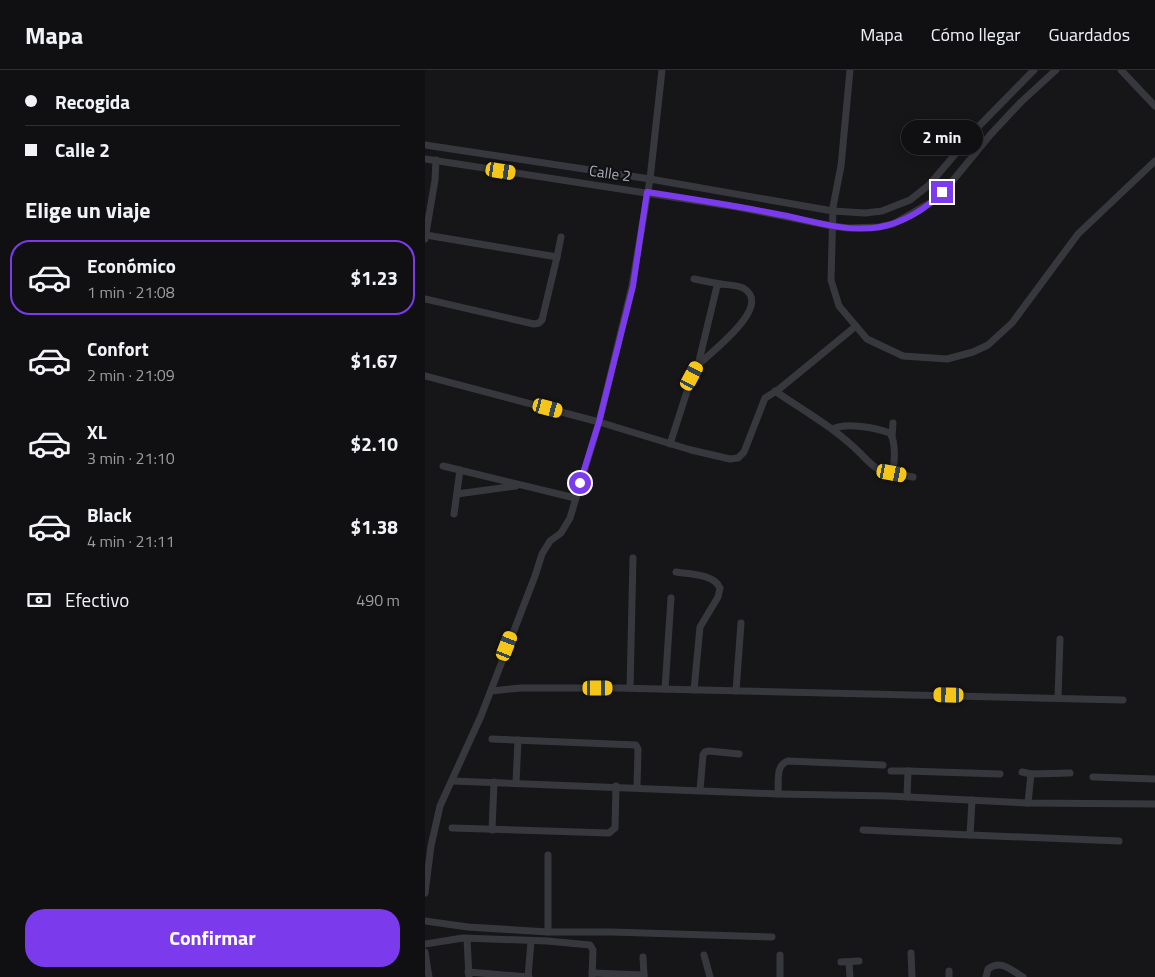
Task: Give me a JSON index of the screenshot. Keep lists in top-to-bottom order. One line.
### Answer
{"streets":{"street":["Calle 2"]},"page":{"header":"Mapa","nav":["Mapa","Cómo llegar","Guardados"],"banner":["Recogida","Calle 2"],"bubble":"2 min","heading":"Elige un viaje","list":[{"name":"Económico","note":"1 min · 21:08","value":"$1.23"},{"name":"Confort","note":"2 min · 21:09","value":"$1.67"},{"name":"XL","note":"3 min · 21:10","value":"$2.10"},{"name":"Black","note":"4 min · 21:11","value":"$1.38"}],"pay":["Efectivo","490 m"],"buttons":"Confirmar"}}
